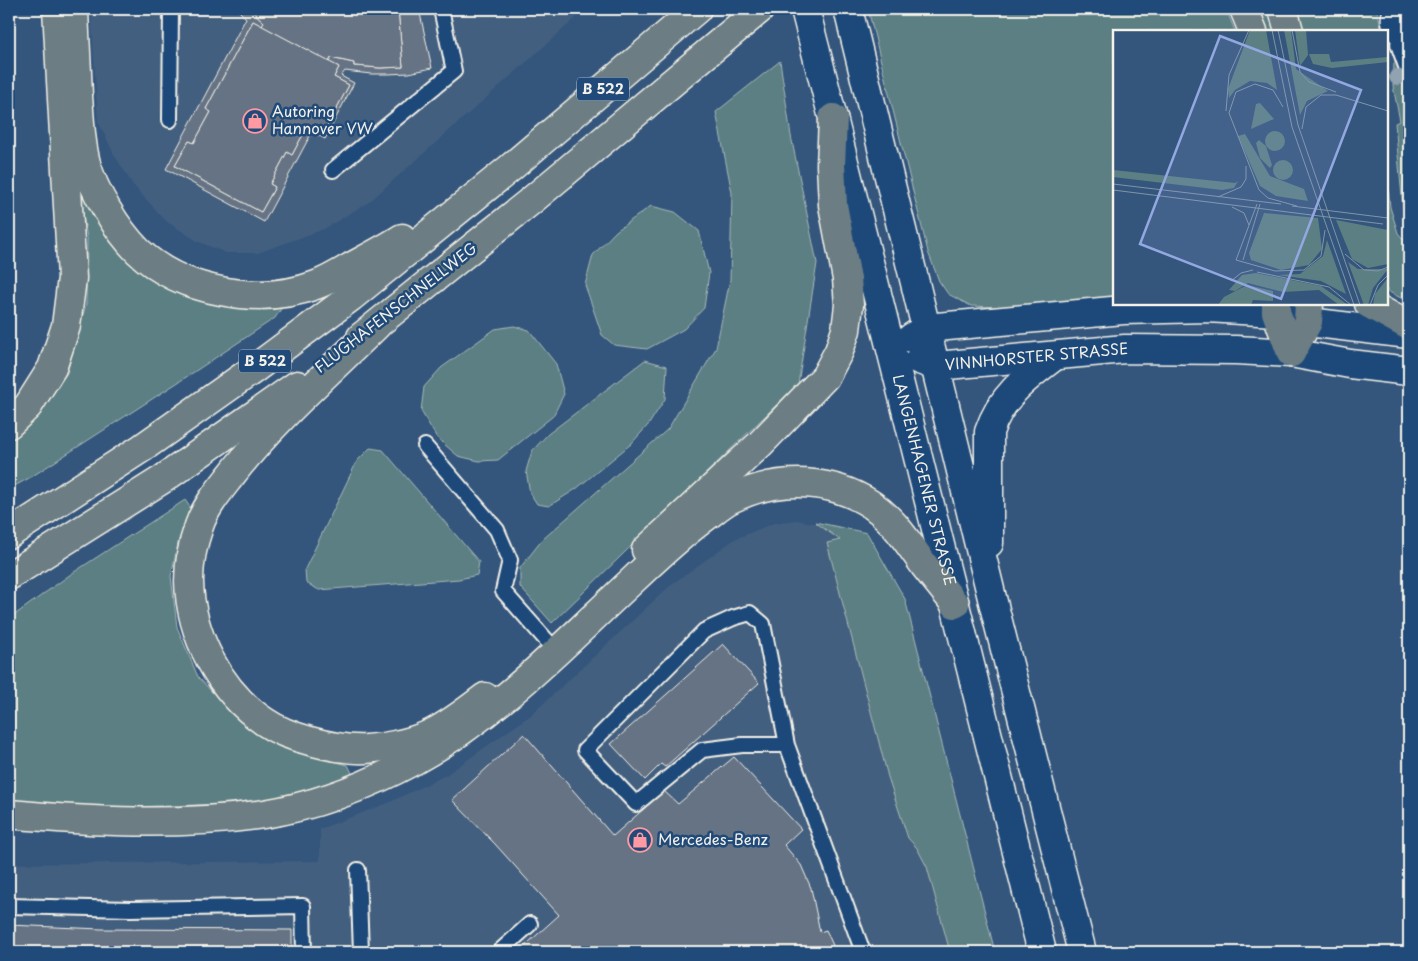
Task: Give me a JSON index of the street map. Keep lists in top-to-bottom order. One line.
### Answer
{"streets":{"highway":["B 522","FLUGHAFENSCHNELLWEG"],"main road":["VINNHORSTER STRASSE","LANGENHAGENER STRASSE"]},"crossings":[["VINNHORSTER STRASSE","LANGENHAGENER STRASSE"]],"places":{"shop":["Autoring Hannover VW","Mercedes-Benz"]}}
